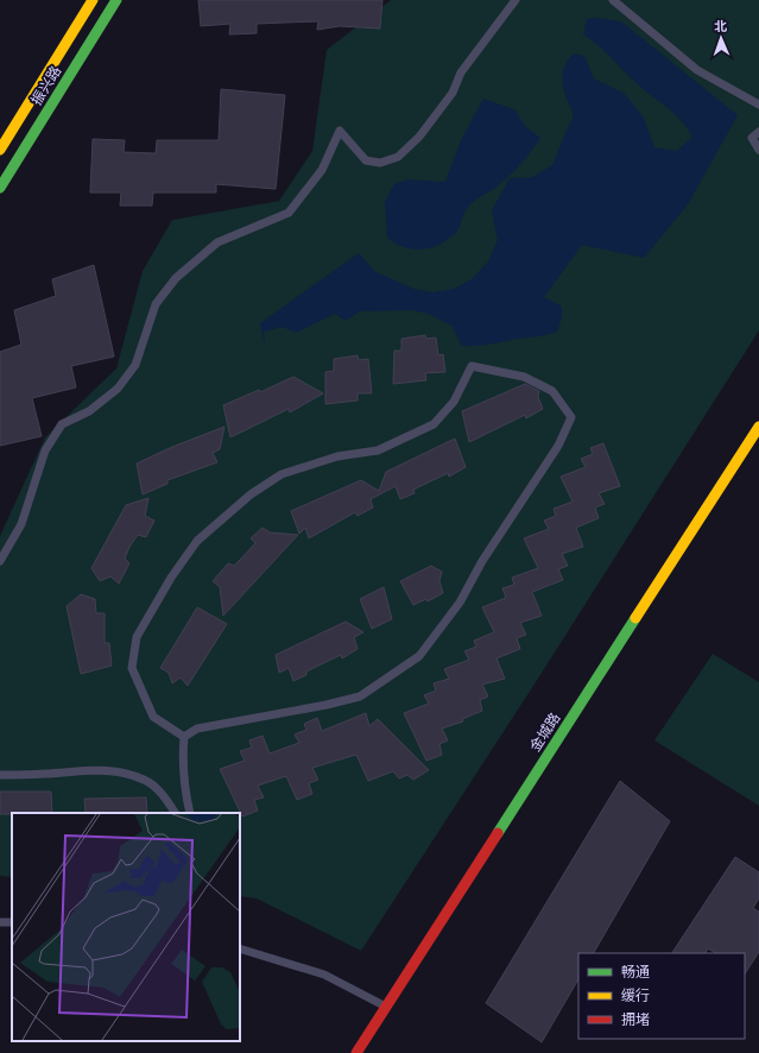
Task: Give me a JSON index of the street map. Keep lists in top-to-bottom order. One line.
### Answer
{"streets":{"street":["振兴路","金城路"]},"legend":["畅通","缓行","拥堵"],"north":"top"}
